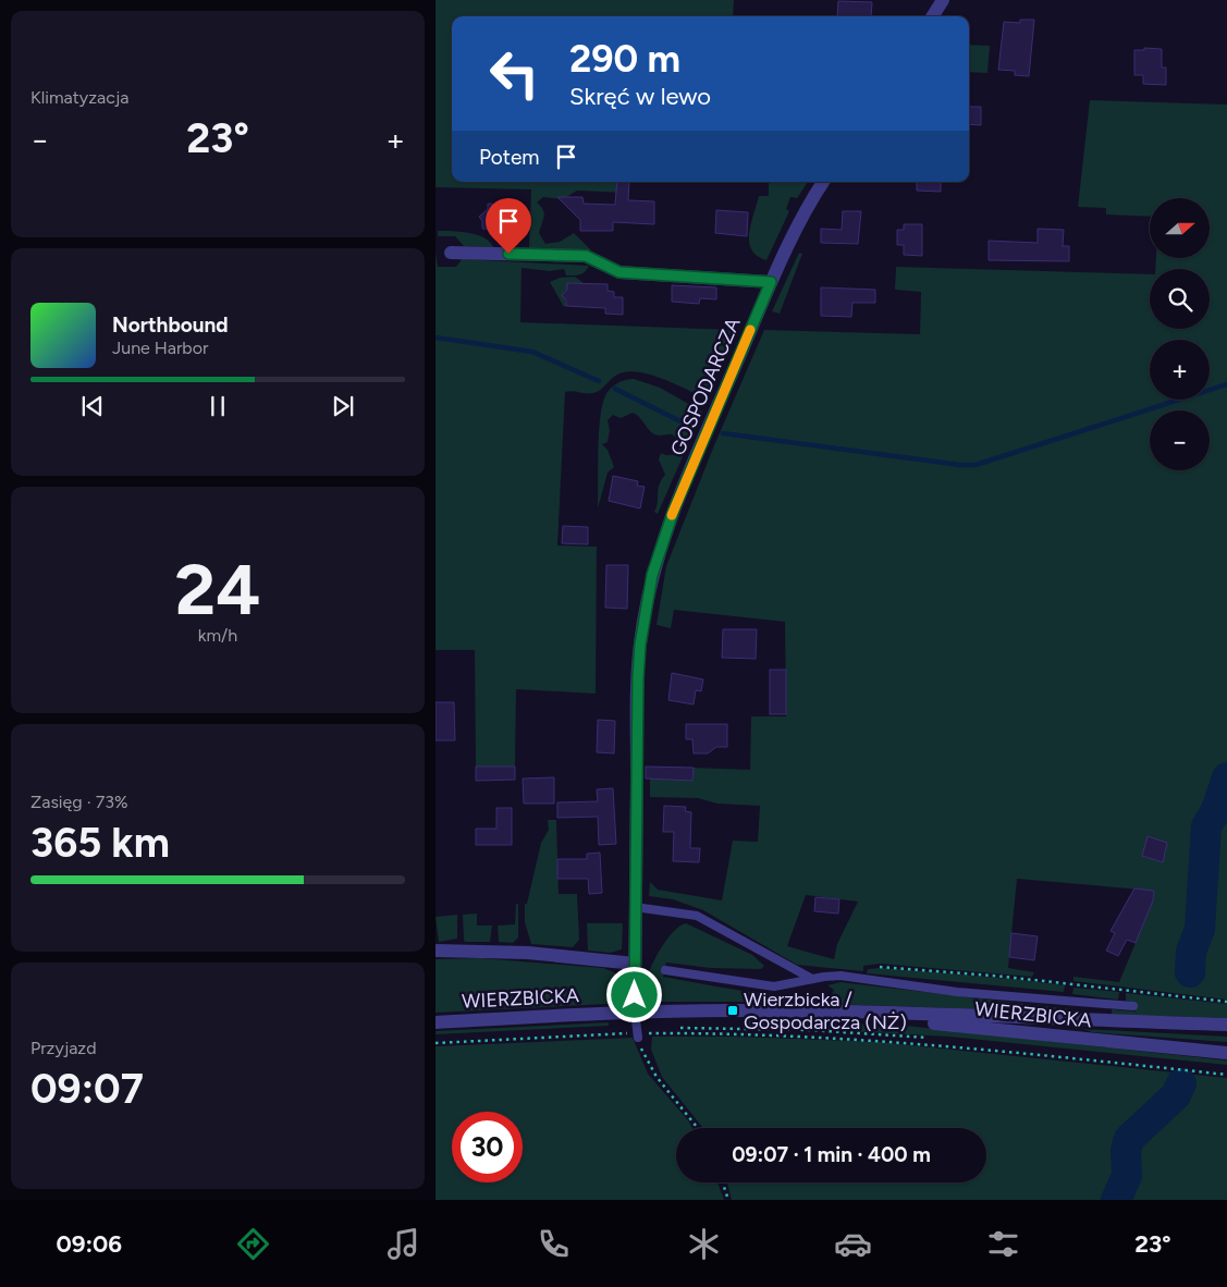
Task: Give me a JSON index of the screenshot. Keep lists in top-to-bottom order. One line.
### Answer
{"streets":{"street":["GOSPODARCZA","WIERZBICKA"]},"crossings":[["GOSPODARCZA","WIERZBICKA"]],"places":{"transit":["Wierzbicka / Gospodarcza (NŻ)"]},"north":"right","page":{"tile":["Klimatyzacja",["24","km/h"],["Zasięg · 73%","365 km"],["Przyjazd","09:07"]],"turn":["290 m","Skręć w lewo"],"heat":["−","23°","+"],"then":"Potem","map_buttons":["+","−"],"song":["Northbound","June Harbor"],"limit":"30","trip":"09:07 · 1 min · 400 m","tabs":["09:06","23°"]}}
